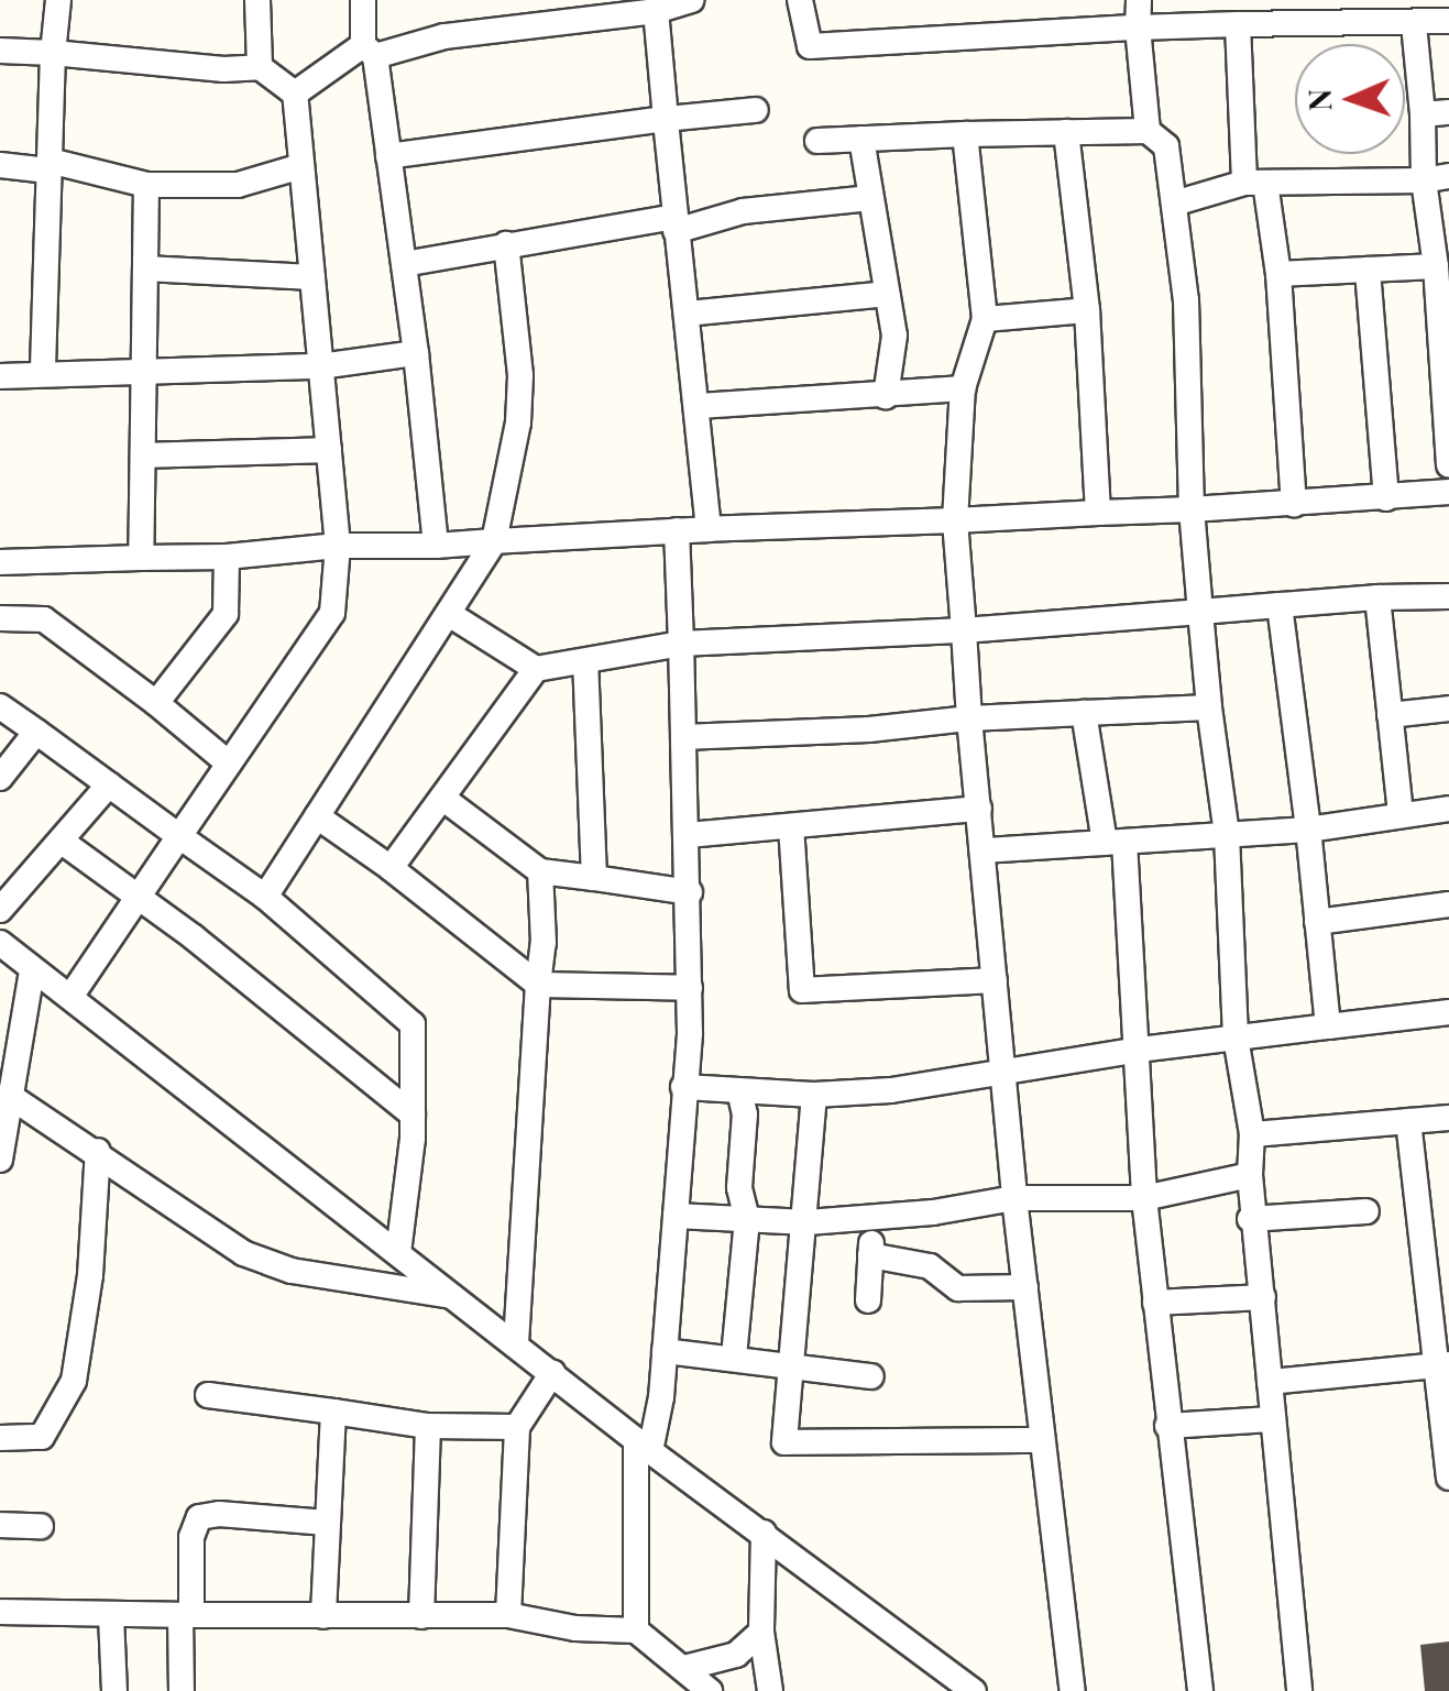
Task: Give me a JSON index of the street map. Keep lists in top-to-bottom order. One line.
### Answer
{"north":"left"}
